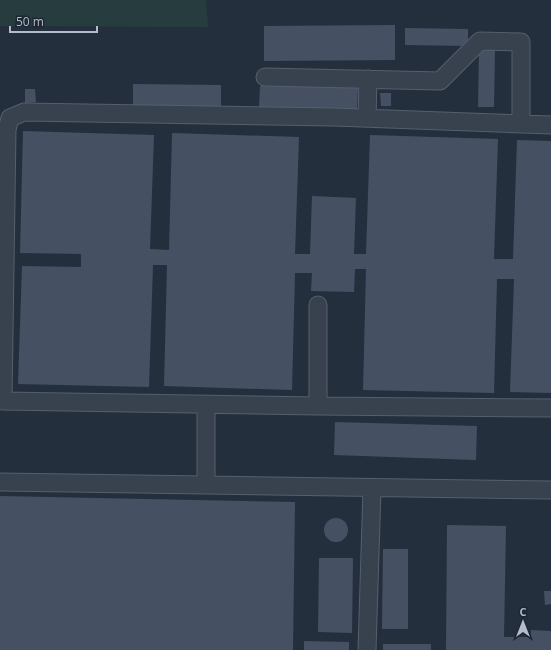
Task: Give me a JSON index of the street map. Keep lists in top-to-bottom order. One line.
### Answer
{"scale_bar":"50 m","north":"top"}
